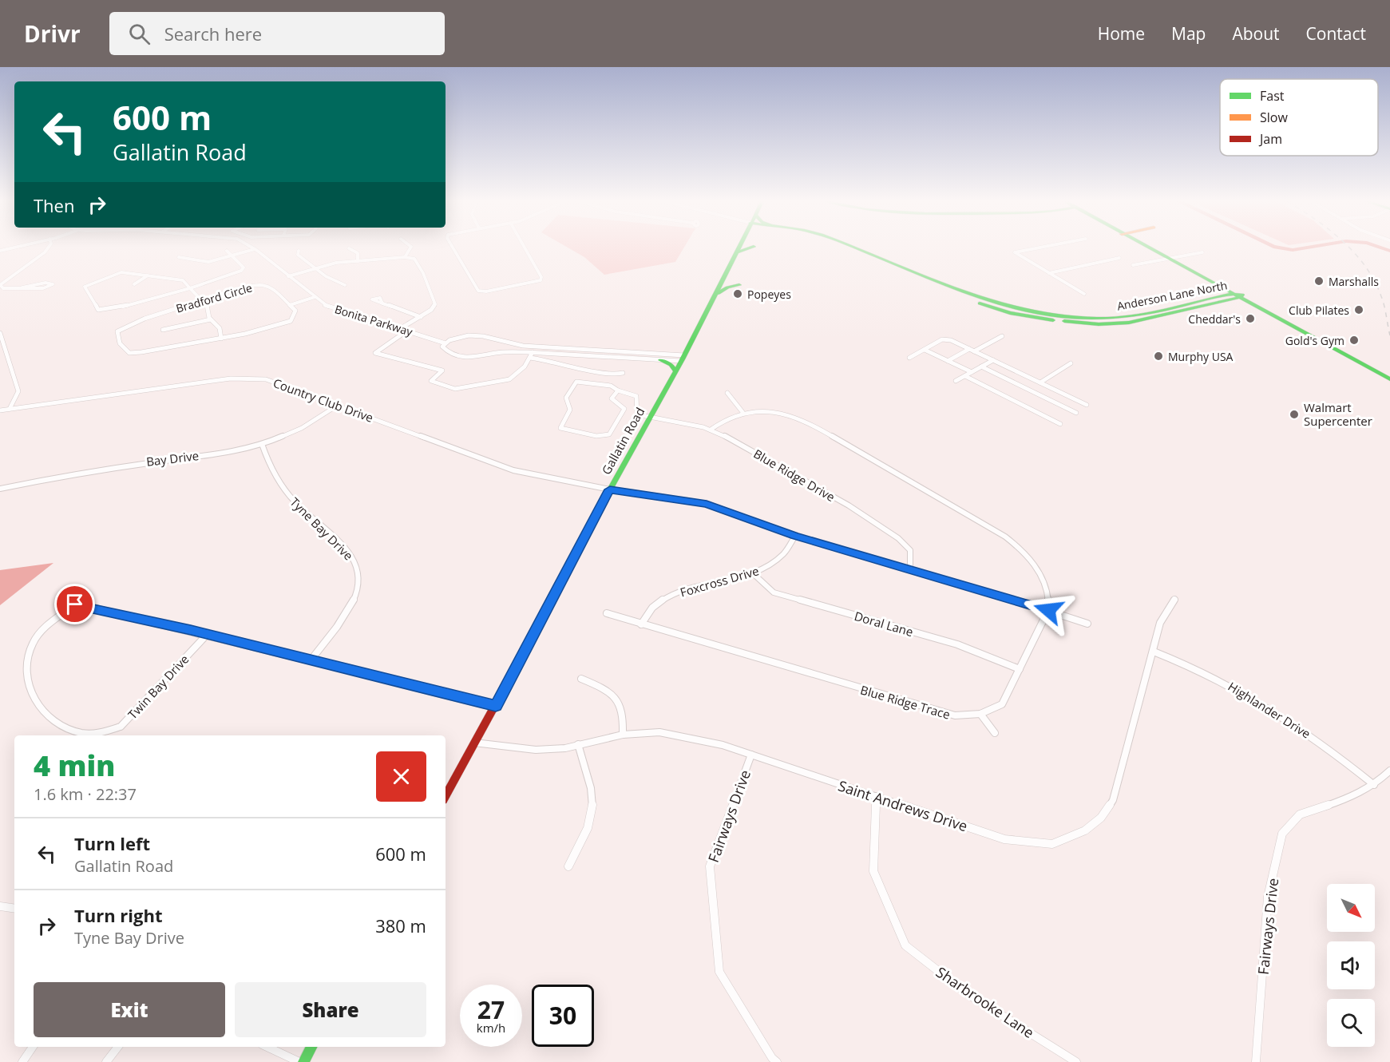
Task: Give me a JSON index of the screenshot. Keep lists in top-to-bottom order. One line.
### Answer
{"streets":{"main road":["Anderson Lane North","Gallatin Road"],"street":["Bradford Circle","Bonita Parkway","Country Club Drive","Bay Drive","Blue Ridge Drive","Tyne Bay Drive","Foxcross Drive","Doral Lane","Twin Bay Drive","Blue Ridge Trace","Highlander Drive","Saint Andrews Drive","Fairways Drive","Sharbrooke Lane"]},"crossings":[["Bonita Parkway","Gallatin Road"],["Country Club Drive","Gallatin Road"],["Country Club Drive","Bay Drive"],["Country Club Drive","Blue Ridge Drive"],["Country Club Drive","Foxcross Drive"],["Country Club Drive","Blue Ridge Trace"],["Gallatin Road","Blue Ridge Drive"],["Gallatin Road","Saint Andrews Drive"],["Bay Drive","Tyne Bay Drive"],["Blue Ridge Drive","Blue Ridge Trace"],["Foxcross Drive","Doral Lane"],["Foxcross Drive","Blue Ridge Trace"],["Doral Lane","Blue Ridge Trace"],["Highlander Drive","Saint Andrews Drive"],["Highlander Drive","Fairways Drive"],["Saint Andrews Drive","Fairways Drive"],["Saint Andrews Drive","Sharbrooke Lane"]],"places":["Marshalls","Popeyes","Club Pilates","Cheddar's","Gold's Gym","Murphy USA","Walmart Supercenter"],"legend":["Fast","Slow","Jam"],"north":"bottom right","page":{"header":"Drivr","search":"Search here","nav":["Home","Map","About","Contact"],"turn":["600 m","Gallatin Road"],"then":"Then","heading":["4 min","1.6 km · 22:37"],"list":[{"name":"Turn left","note":"Gallatin Road","value":"600 m"},{"name":"Turn right","note":"Tyne Bay Drive","value":"380 m"}],"buttons":["Exit","Share"],"speed":"27 km/h","limit":"30"}}
